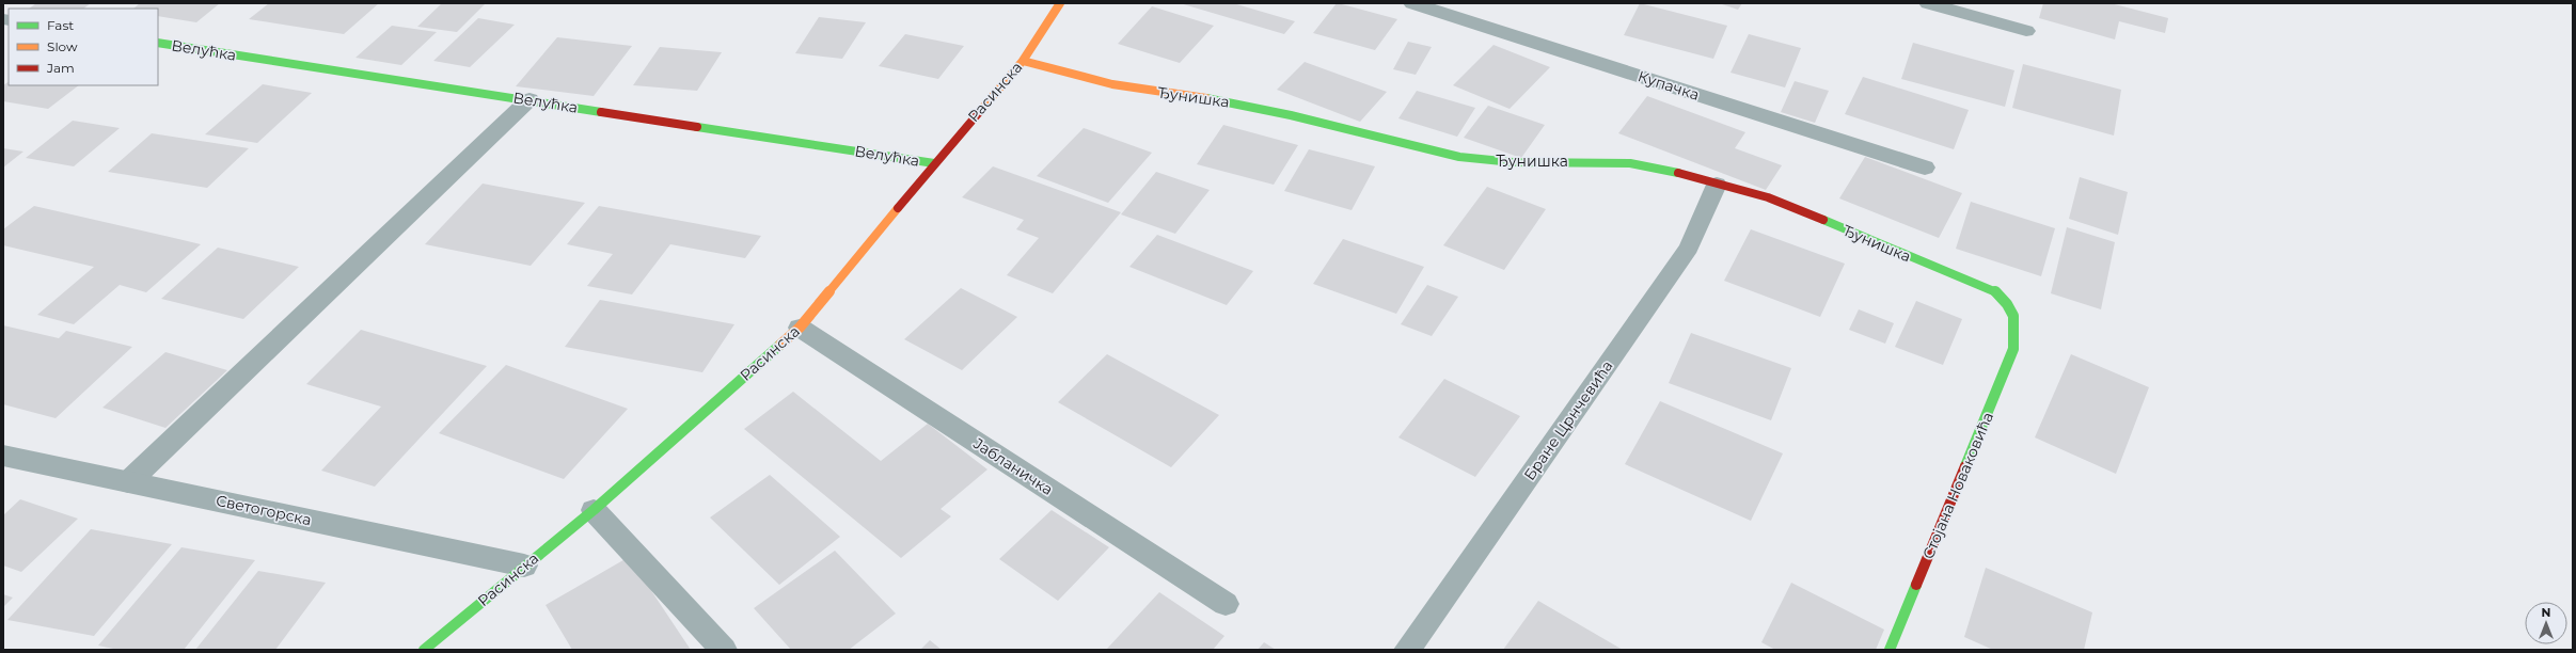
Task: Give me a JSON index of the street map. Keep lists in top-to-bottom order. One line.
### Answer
{"streets":{"street":["Велућка","Купачка","Расинска","Ђунишка","Бране Црнчевића","Јабланичка","Стојана Новаковића","Светогорска"]},"crossings":[["Велућка","Расинска"],["Расинска","Ђунишка"],["Расинска","Јабланичка"],["Расинска","Светогорска"],["Ђунишка","Бране Црнчевића"],["Ђунишка","Стојана Новаковића"]],"legend":["Fast","Slow","Jam"],"north":"top"}
